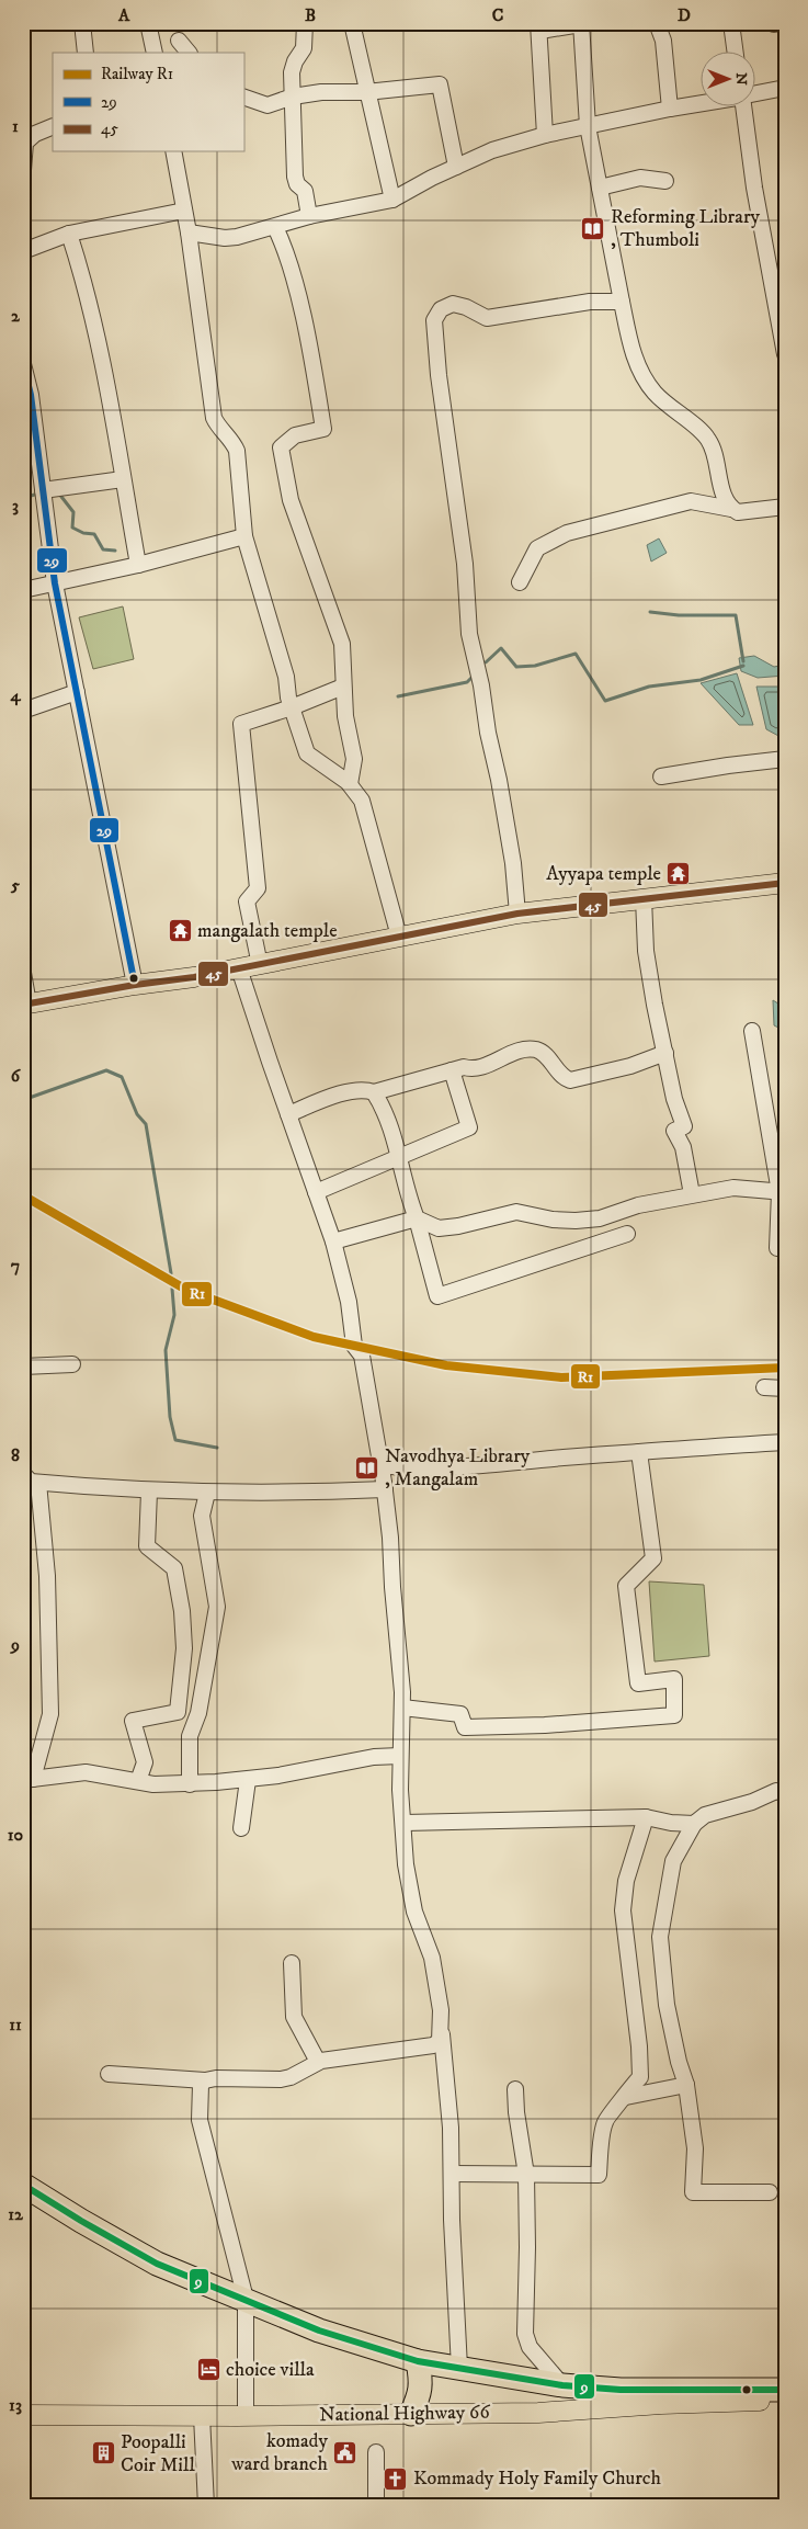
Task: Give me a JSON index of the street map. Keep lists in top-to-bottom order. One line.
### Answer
{"streets":{"main road":["National Highway 66"]},"places":{"library":["Reforming Library , Thumboli","Navodhya Library , Mangalam"],"temple":["Ayyapa temple","mangalath temple"],"hotel":["choice villa"],"public building":["komady ward branch"],"building":["Poopalli Coir Mill"],"church":["Kommady Holy Family Church"]},"lines":["transit line 29","transit line 45","rail line R1","transit line 9"],"legend":["Railway R1","29","45"],"north":"right","grid":{"columns":["A","B","C","D"],"rows":["1","2","3","4","5","6","7","8","9","10","11","12","13"]}}
